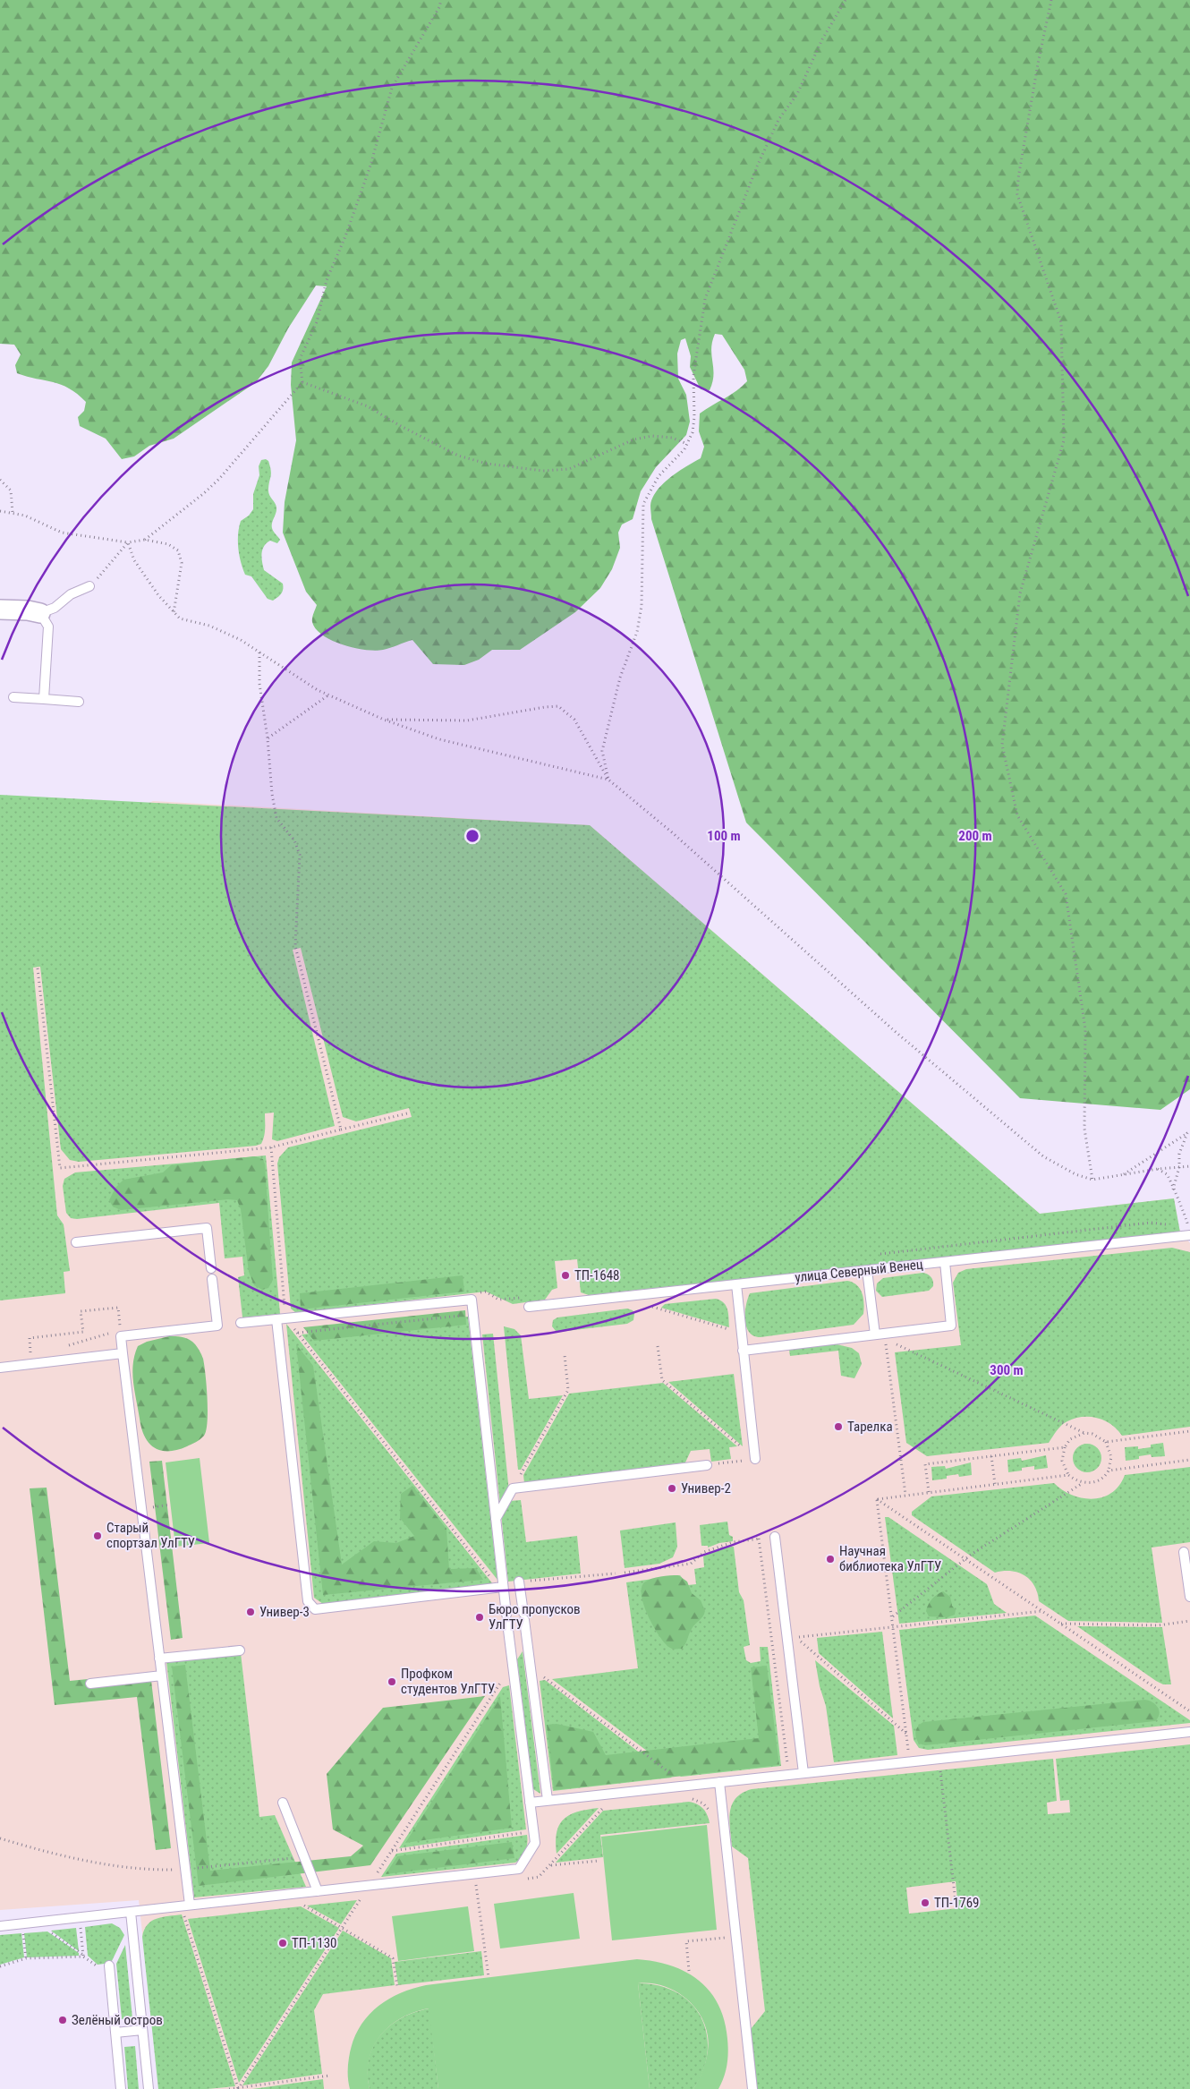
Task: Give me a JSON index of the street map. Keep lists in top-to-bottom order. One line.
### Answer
{"streets":{"lane":["улица Северный Венец"]},"places":["ТП-1648","Тарелка","Универ-2","Старый спортзал УлГТУ","Научная библиотека УлГТУ","Универ-3","Бюро пропусков УлГТУ","Профком студентов УлГТУ","ТП-1769","ТП-1130","Зелёный остров"],"rings":["100 m","200 m","300 m"]}
